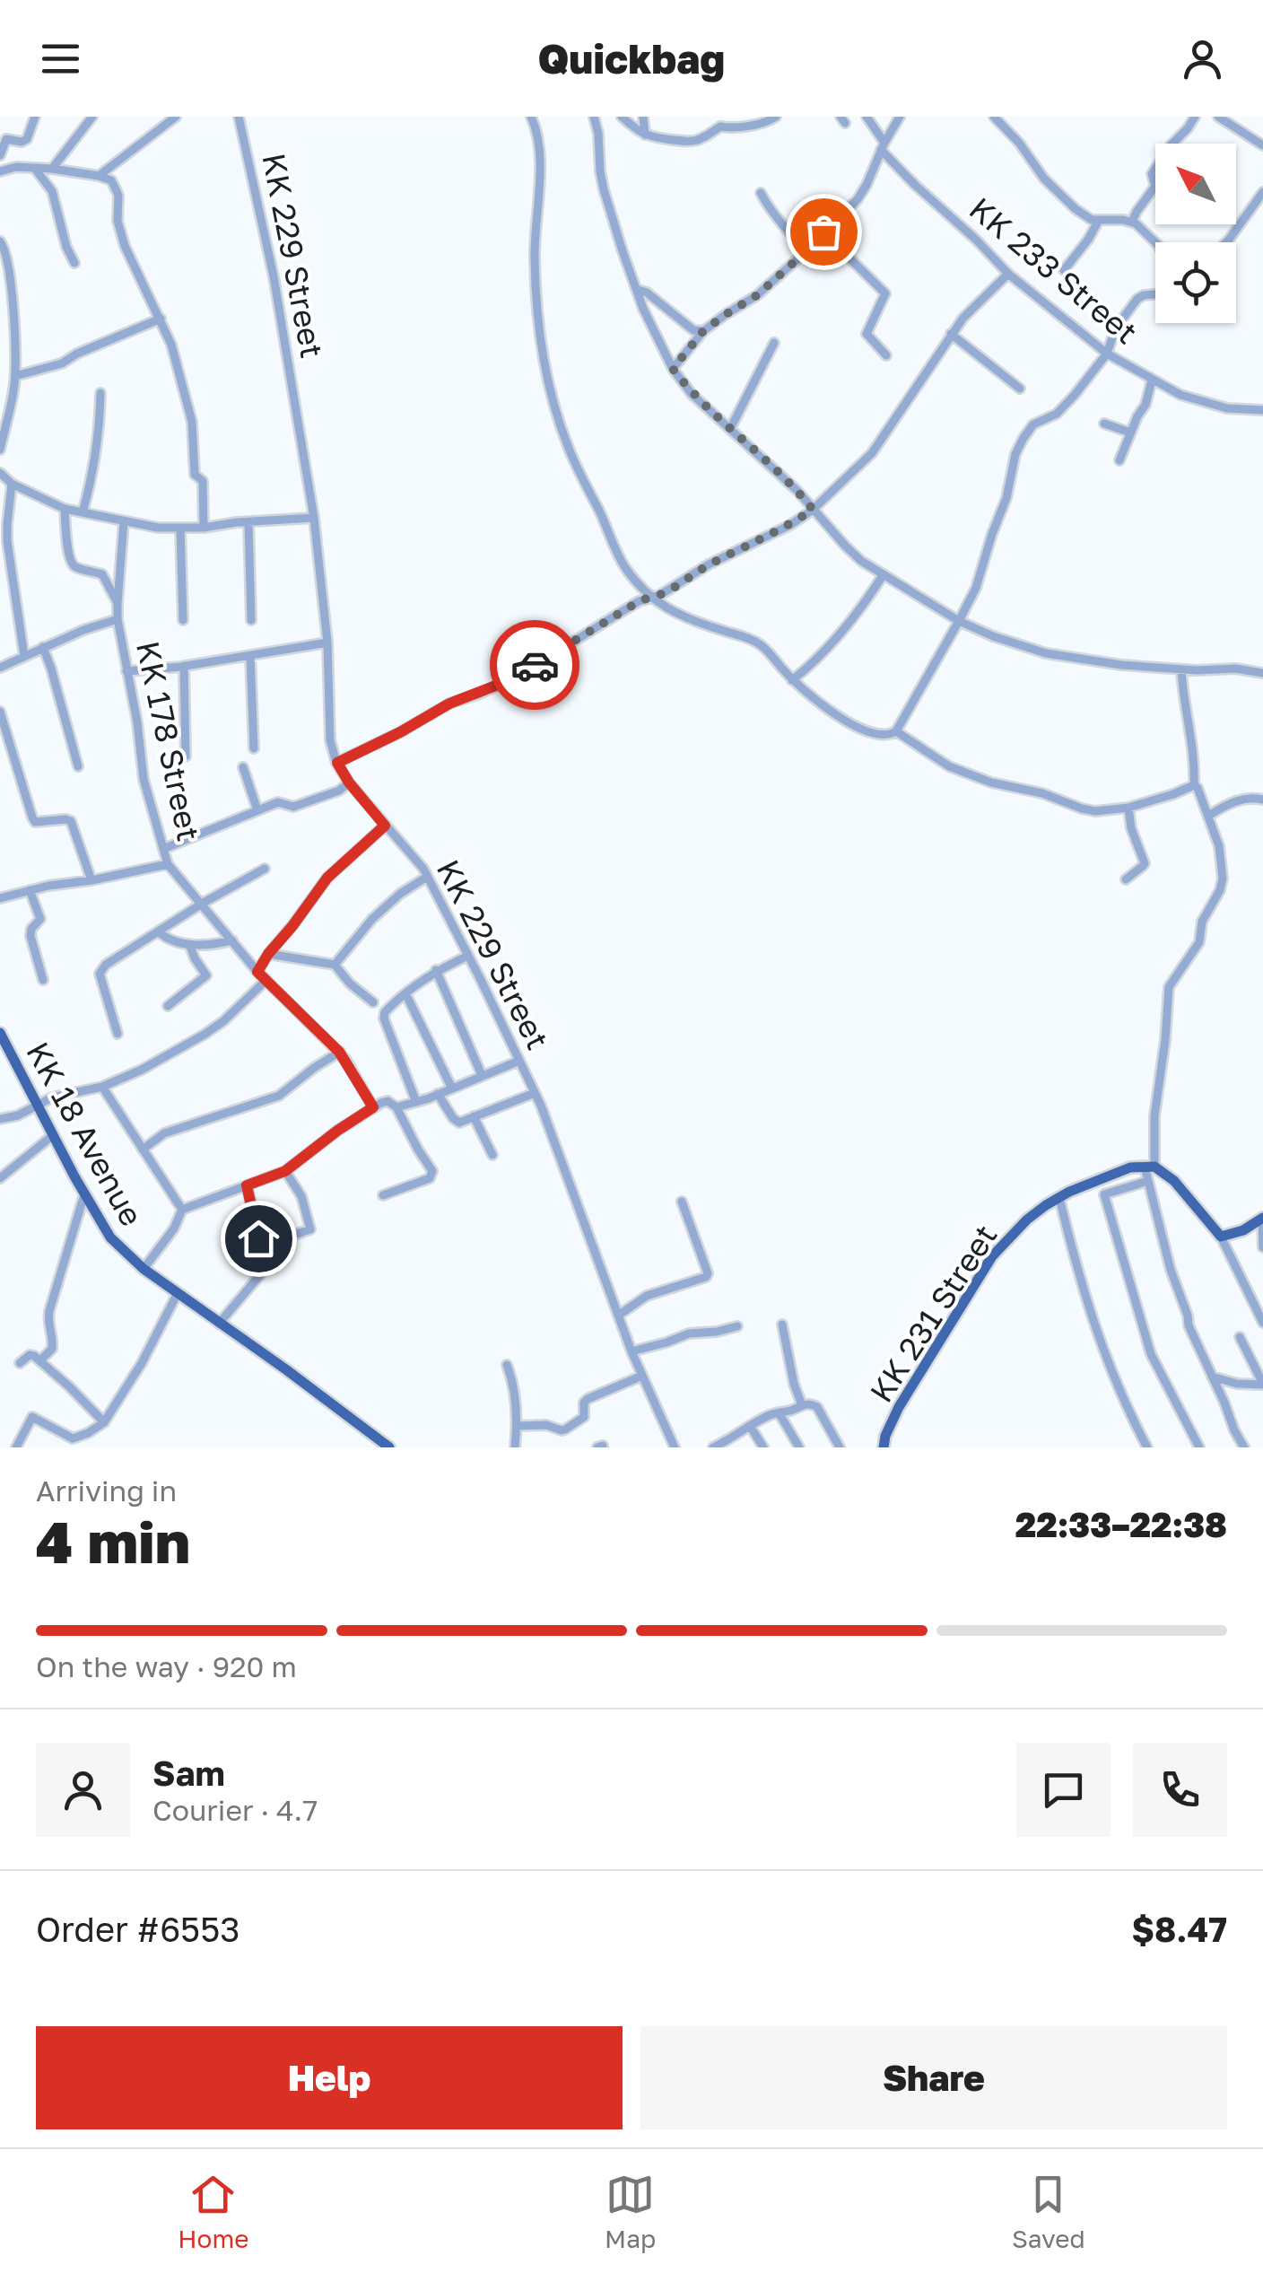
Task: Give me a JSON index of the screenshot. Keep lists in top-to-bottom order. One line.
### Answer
{"streets":{"main road":["KK 18 Avenue","KK 231 Street"],"street":["KK 229 Street","KK 233 Street","KK 178 Street"]},"north":"top left","page":{"header":"Quickbag","heading":["4 min","Arriving in","22:33–22:38"],"panel":["Sam","Courier · 4.7","Order #6553","$8.47"],"bar":"On the way · 920 m","buttons":["Help","Share"],"tabs":["Home","Map","Saved"]}}
